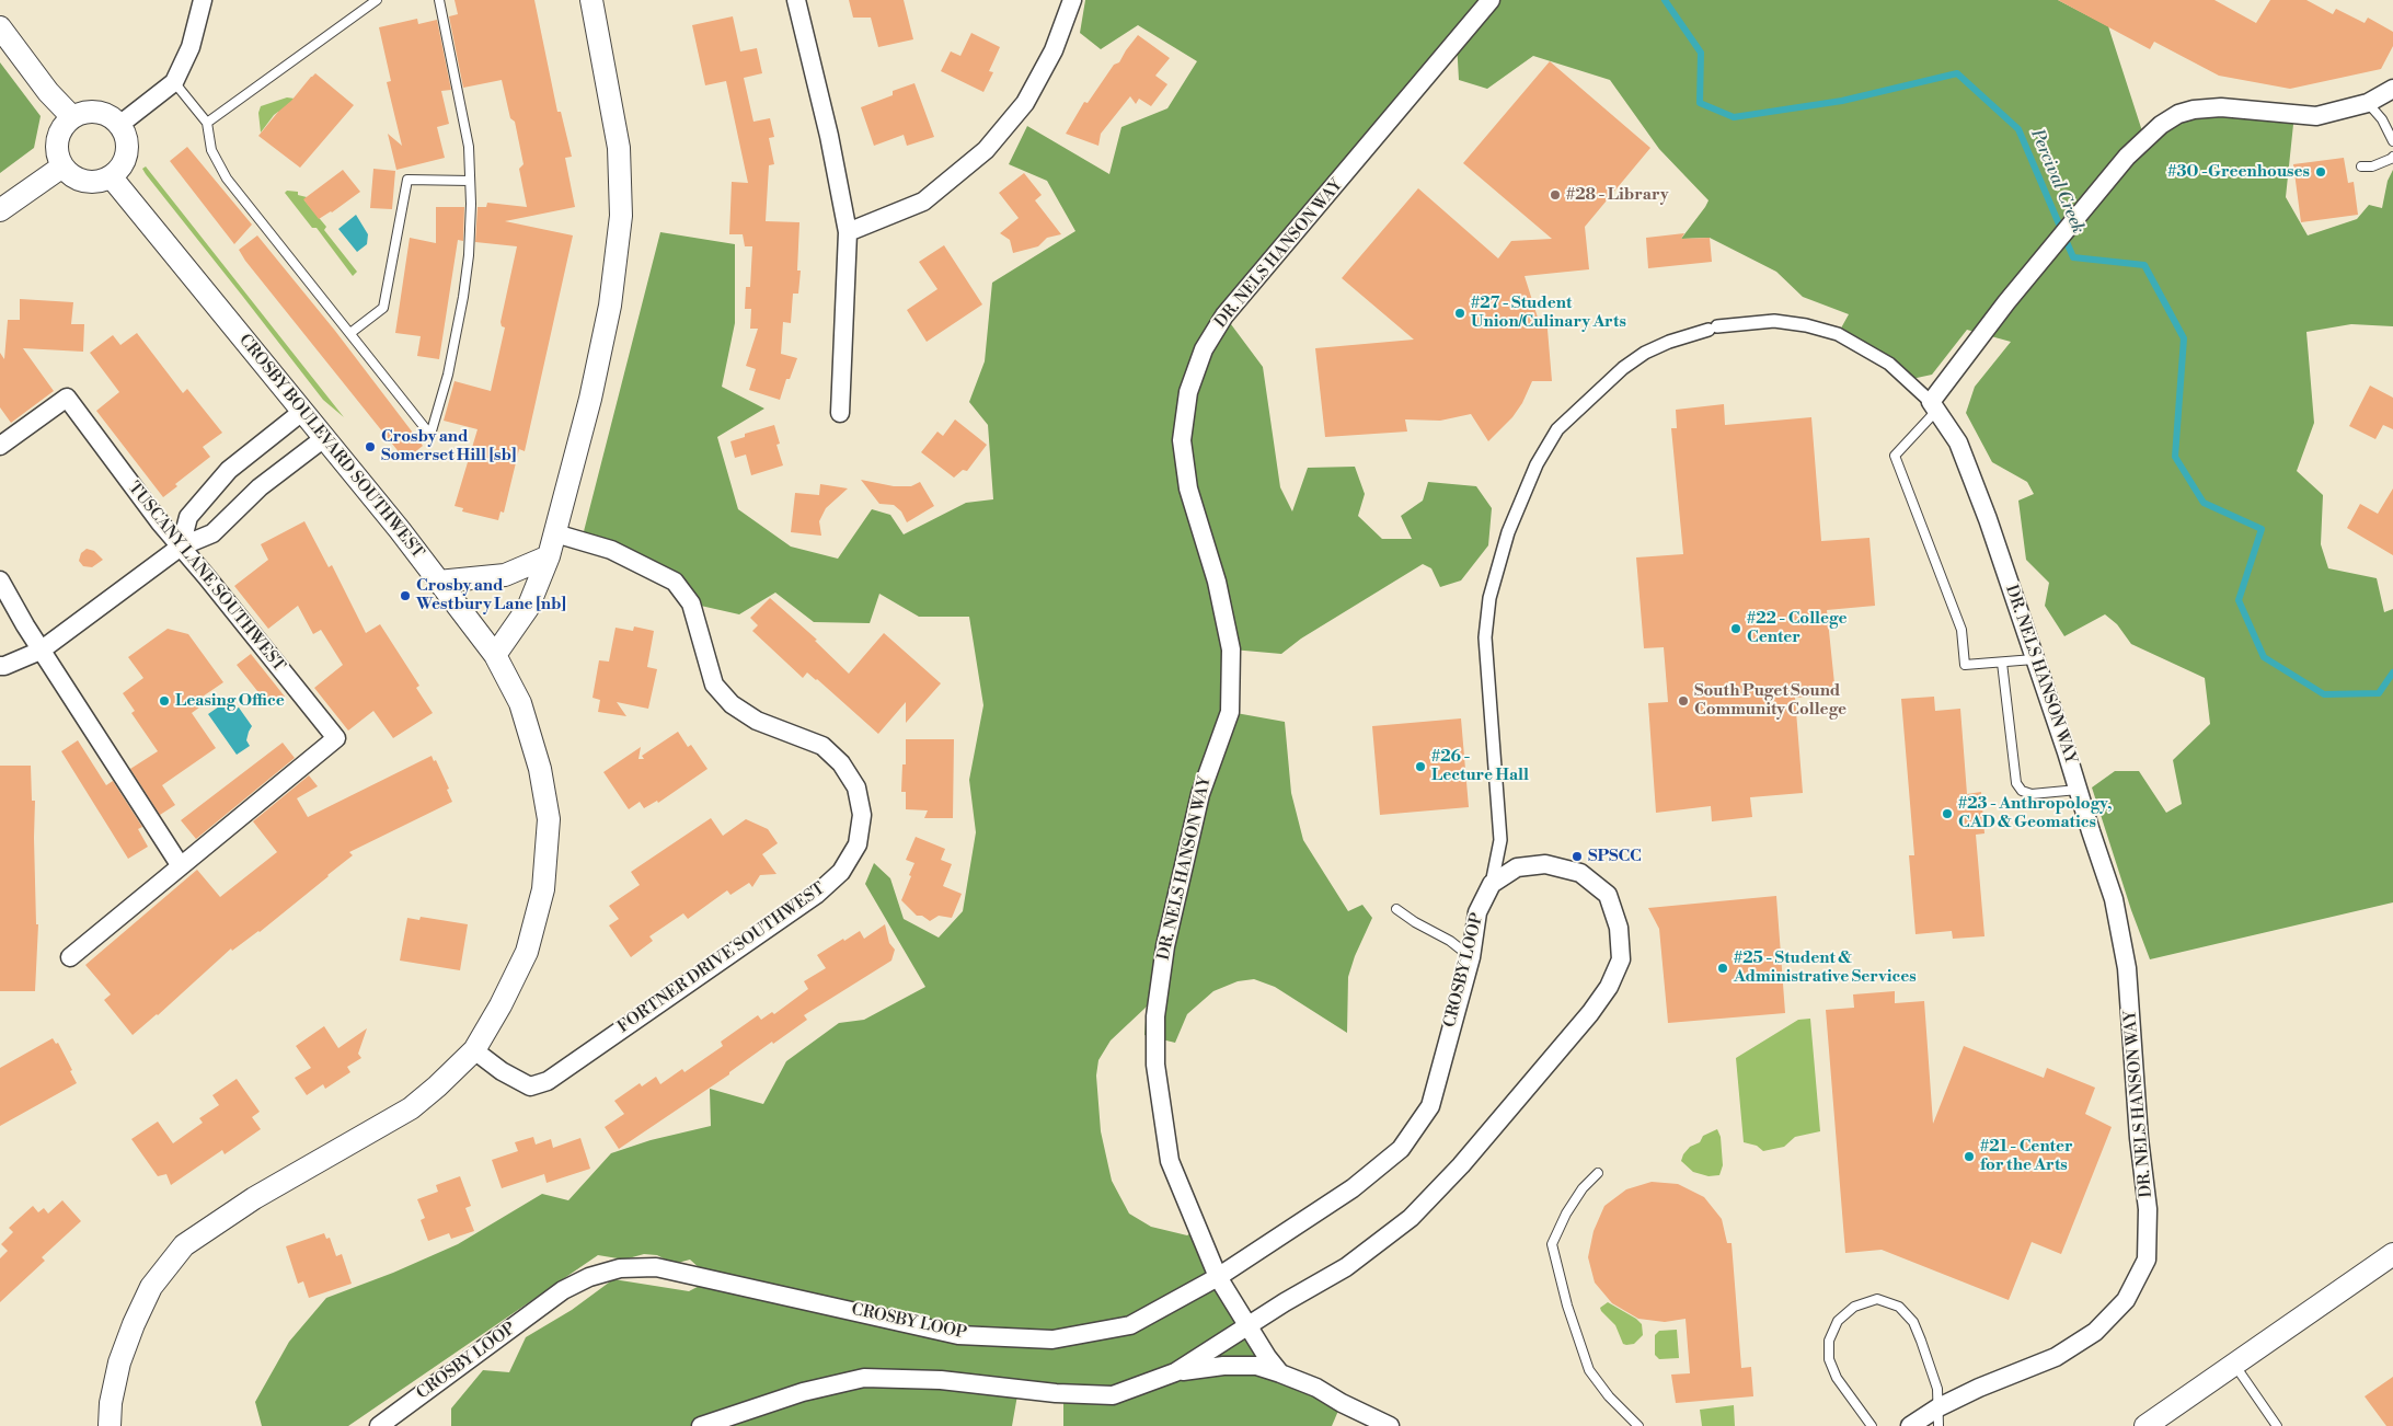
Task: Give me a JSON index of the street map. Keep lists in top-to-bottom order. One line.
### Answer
{"streets":{"street":["DR. NELS HANSON WAY","CROSBY BOULEVARD SOUTHWEST","TUSCANY LANE SOUTHWEST","FORTNER DRIVE SOUTHWEST","CROSBY LOOP"]},"crossings":[["DR. NELS HANSON WAY","CROSBY LOOP"],["CROSBY BOULEVARD SOUTHWEST","FORTNER DRIVE SOUTHWEST"]],"water":["Percival Creek"],"places":["#30 -Greenhouses","#28 - Library","#27 - Student Union/Culinary Arts","Crosby and Somerset Hill [sb]","Crosby and Westbury Lane [nb]","#22 - College Center","Leasing Office","South Puget Sound Community College","#26 - Lecture Hall","#23 - Anthropology, CAD & Geomatics","SPSCC","#25 - Student & Administrative Services","#21 - Center for the Arts"]}
